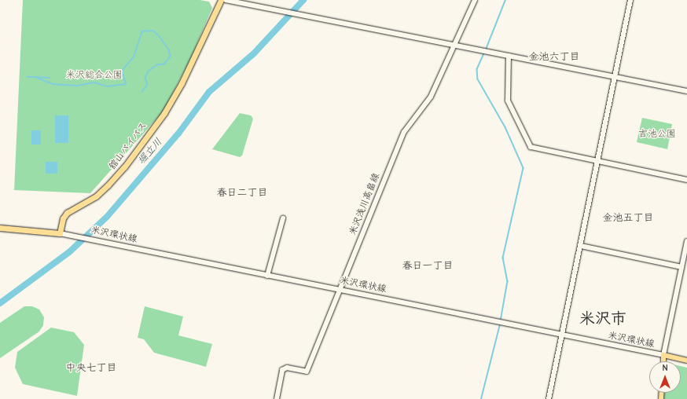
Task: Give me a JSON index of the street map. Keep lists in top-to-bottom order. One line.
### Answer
{"streets":{"highway":["舘山バイパス"],"street":["米沢浅川高畠線","米沢環状線"]},"crossings":[["舘山バイパス","米沢環状線"],["米沢浅川高畠線","米沢環状線"]],"districts":["金池六丁目","春日二丁目","金池五丁目","春日一丁目","米沢市","中央七丁目"],"water":["堀立川"],"parks":["米沢総合公園","吉池公園"],"north":"top"}
